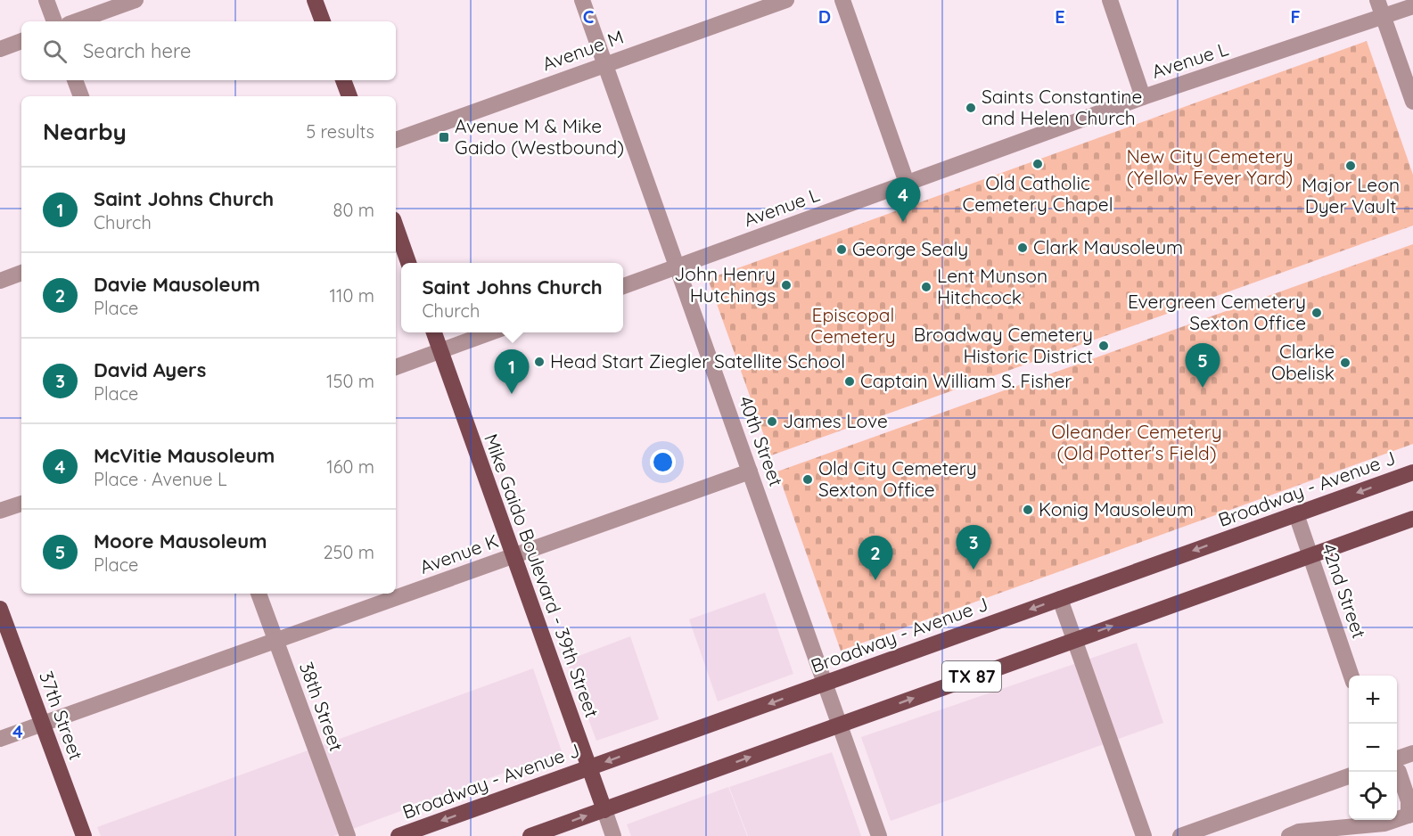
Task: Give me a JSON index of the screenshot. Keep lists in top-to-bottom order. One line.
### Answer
{"streets":{"main road":["Broadway - Avenue J","Mike Gaido Boulevard - 39th Street","TX 87","37th Street"],"street":["Avenue M","Avenue L","40th Street","Avenue K","42nd Street","38th Street"]},"crossings":[["Avenue M","40th Street"],["Avenue L","40th Street"],["40th Street","Broadway - Avenue J"],["40th Street","Avenue K"],["40th Street","TX 87"],["Broadway - Avenue J","Mike Gaido Boulevard - 39th Street"],["Broadway - Avenue J","42nd Street"],["Avenue K","Mike Gaido Boulevard - 39th Street"],["Avenue K","38th Street"],["Avenue K","37th Street"],["Mike Gaido Boulevard - 39th Street","TX 87"],["42nd Street","TX 87"]],"parks":["New City Cemetery (Yellow Fever Yard)","Episcopal Cemetery","Oleander Cemetery (Old Potter's Field)"],"places":{"other":["Saints Constantine and Helen Church","Old Catholic Cemetery Chapel","Major Leon Dyer Vault","Clark Mausoleum","George Sealy","John Henry Hutchings","Lent Munson Hitchcock","Evergreen Cemetery Sexton Office","Broadway Cemetery Historic District","Head Start Ziegler Satellite School","Clarke Obelisk","Captain William S. Fisher","James Love","Old City Cemetery Sexton Office","Konig Mausoleum"],"transit":["Avenue M & Mike Gaido (Westbound)"]},"page":{"search":"Search here","heading":["Nearby","5 results"],"list":[{"mark":"1","name":"Saint Johns Church","note":"Church","value":"80 m"},{"mark":"2","name":"Davie Mausoleum","note":"Place","value":"110 m"},{"mark":"3","name":"David Ayers","note":"Place","value":"150 m"},{"mark":"4","name":"McVitie Mausoleum","note":"Place · Avenue L","value":"160 m"},{"mark":"5","name":"Moore Mausoleum","note":"Place","value":"250 m"}],"pins":["4","5","1","3","2"],"popup":["Saint Johns Church","Church"],"map_buttons":["+","−"]},"grid":{"columns":["C","D","E","F"],"rows":["4"]}}
